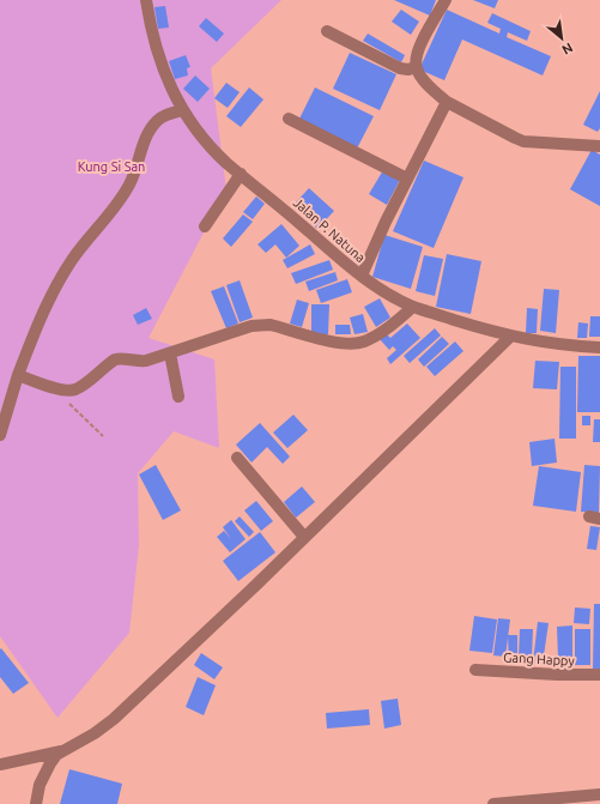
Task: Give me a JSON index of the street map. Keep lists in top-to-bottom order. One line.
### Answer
{"streets":{"street":["Jalan P. Natuna","Gang Happy"]},"parks":["Kung Si San"],"north":"bottom right"}
